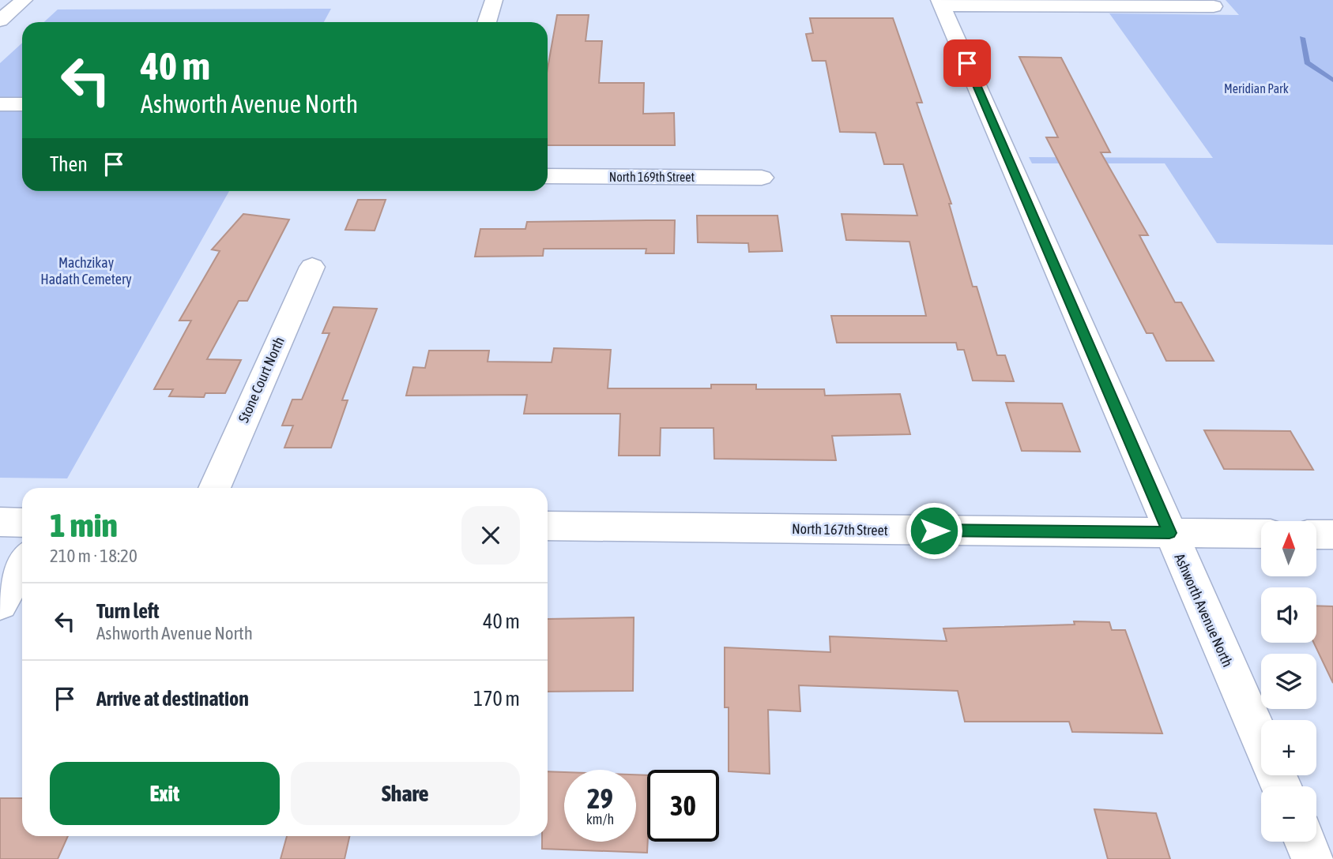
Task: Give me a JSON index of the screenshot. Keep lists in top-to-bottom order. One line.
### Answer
{"streets":{"street":["North 169th Street","Stone Court North","North 167th Street","Ashworth Avenue North"]},"crossings":[["North 167th Street","Ashworth Avenue North"]],"parks":["Meridian Park","Machzikay Hadath Cemetery"],"north":"top","page":{"turn":["40 m","Ashworth Avenue North"],"then":"Then","heading":["1 min","210 m · 18:20"],"map_buttons":["+","−"],"list":[{"name":"Turn left","note":"Ashworth Avenue North","value":"40 m"},{"name":"Arrive at destination","value":"170 m"}],"buttons":["Exit","Share"],"speed":"29 km/h","limit":"30"}}
